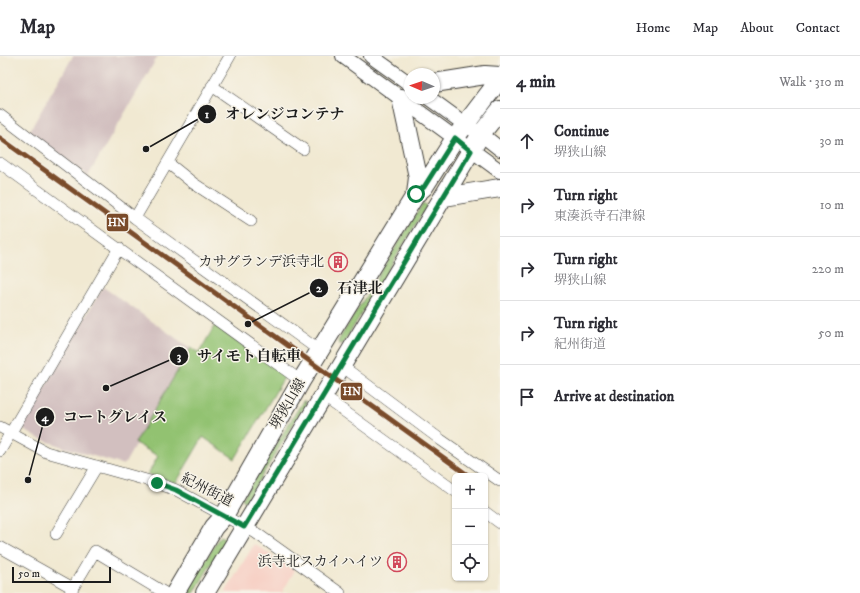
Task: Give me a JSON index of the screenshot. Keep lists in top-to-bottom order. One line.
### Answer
{"streets":{"main road":["堺狭山線"],"street":["紀州街道"]},"crossings":[["堺狭山線","紀州街道"]],"places":{"other":["オレンジコンテナ","石津北","サイモト自転車","コートグレイス"],"building":["カサグランデ浜寺北","浜寺北スカイハイツ"]},"lines":["transit line HN"],"scale_bar":"50 m","north":"left","page":{"header":"Map","nav":["Home","Map","About","Contact"],"heading":["4 min","Walk · 310 m"],"list":[["Continue","堺狭山線","30 m"],["Turn right","東湊浜寺石津線","10 m"],["Turn right","堺狭山線","220 m"],["Turn right","紀州街道","50 m"],"Arrive at destination"],"map_buttons":["+","−"],"scale":"50 m"}}
